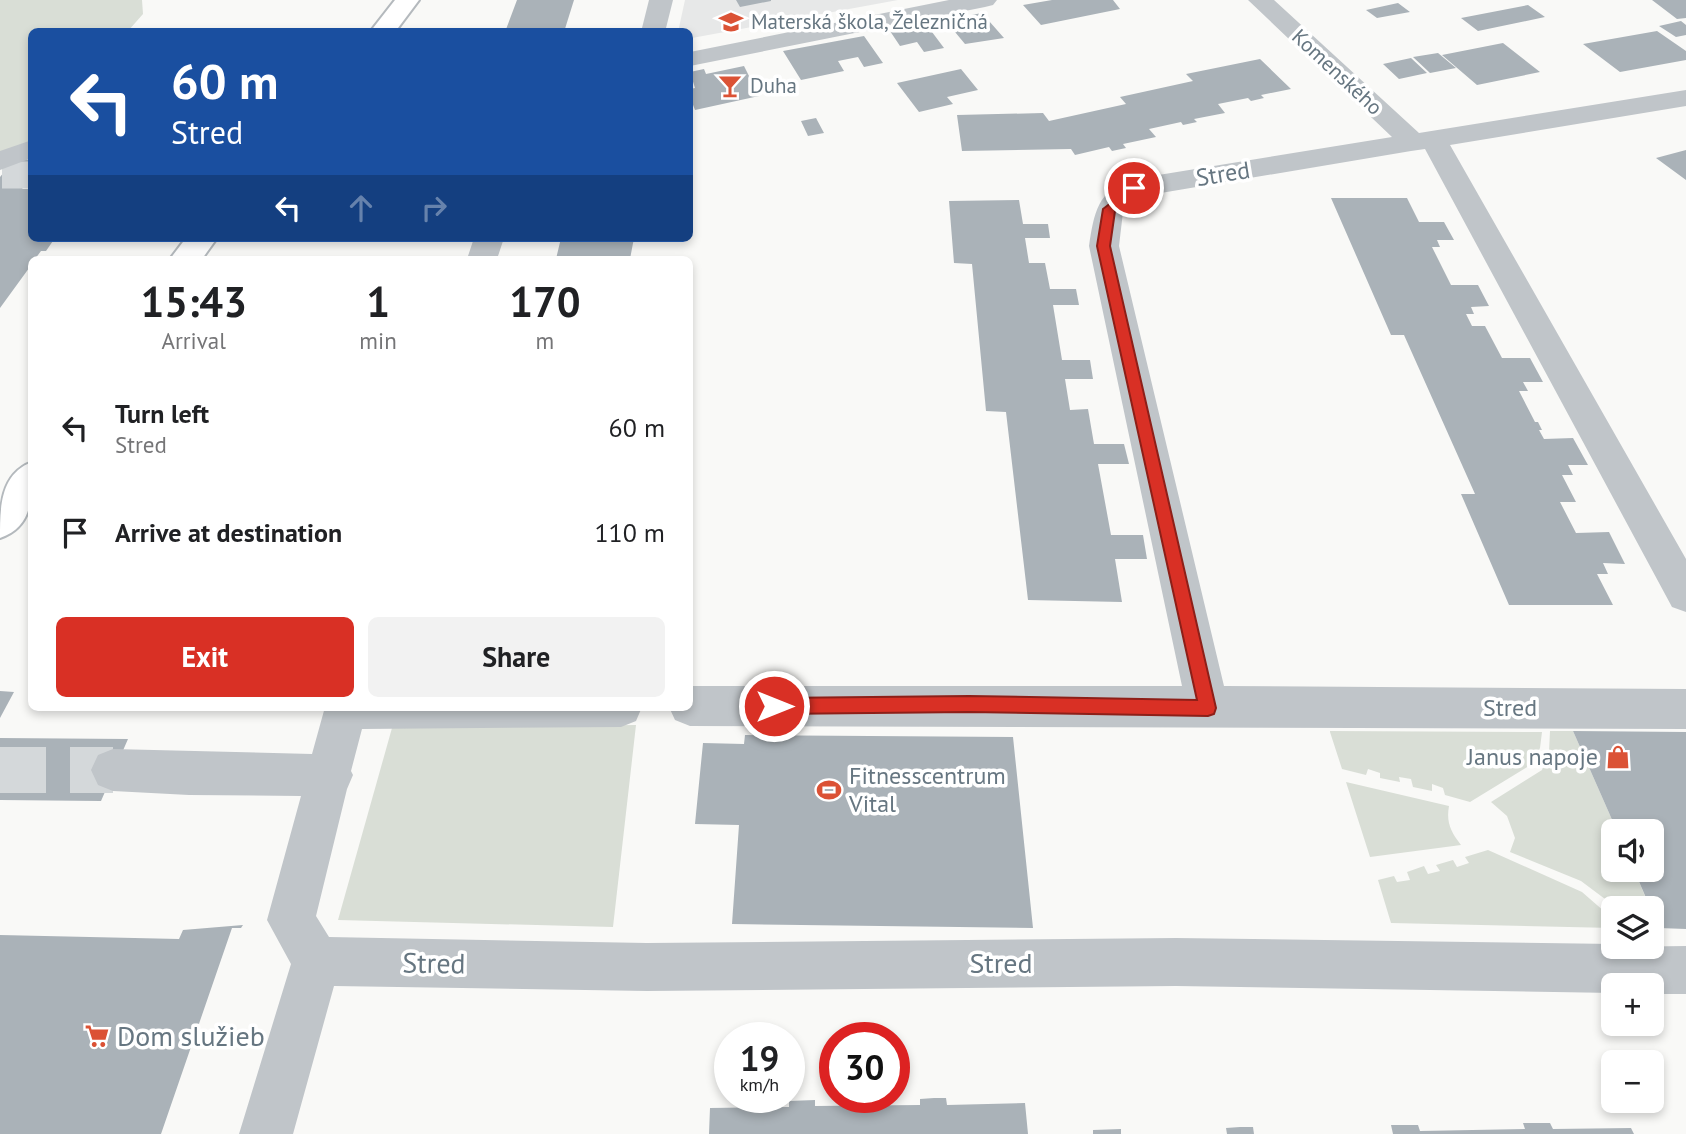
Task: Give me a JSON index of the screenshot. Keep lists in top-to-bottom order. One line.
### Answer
{"streets":{"street":["Komenského","Stred"]},"crossings":[["Komenského","Stred"]],"places":{"school or university":["Materská škola, Železničná"],"bar":["Duha"],"shop":["Janus napoje"],"sports":["Fitnesscentrum Vital"],"supermarket":["Dom služieb"]},"page":{"turn":["60 m","Stred"],"eta":["15:43","Arrival","1","min","170","m"],"list":[{"name":"Turn left","note":"Stred","value":"60 m"},{"name":"Arrive at destination","value":"110 m"}],"buttons":["Exit","Share"],"map_buttons":["+","−"],"speed":"19 km/h","limit":"30"}}
